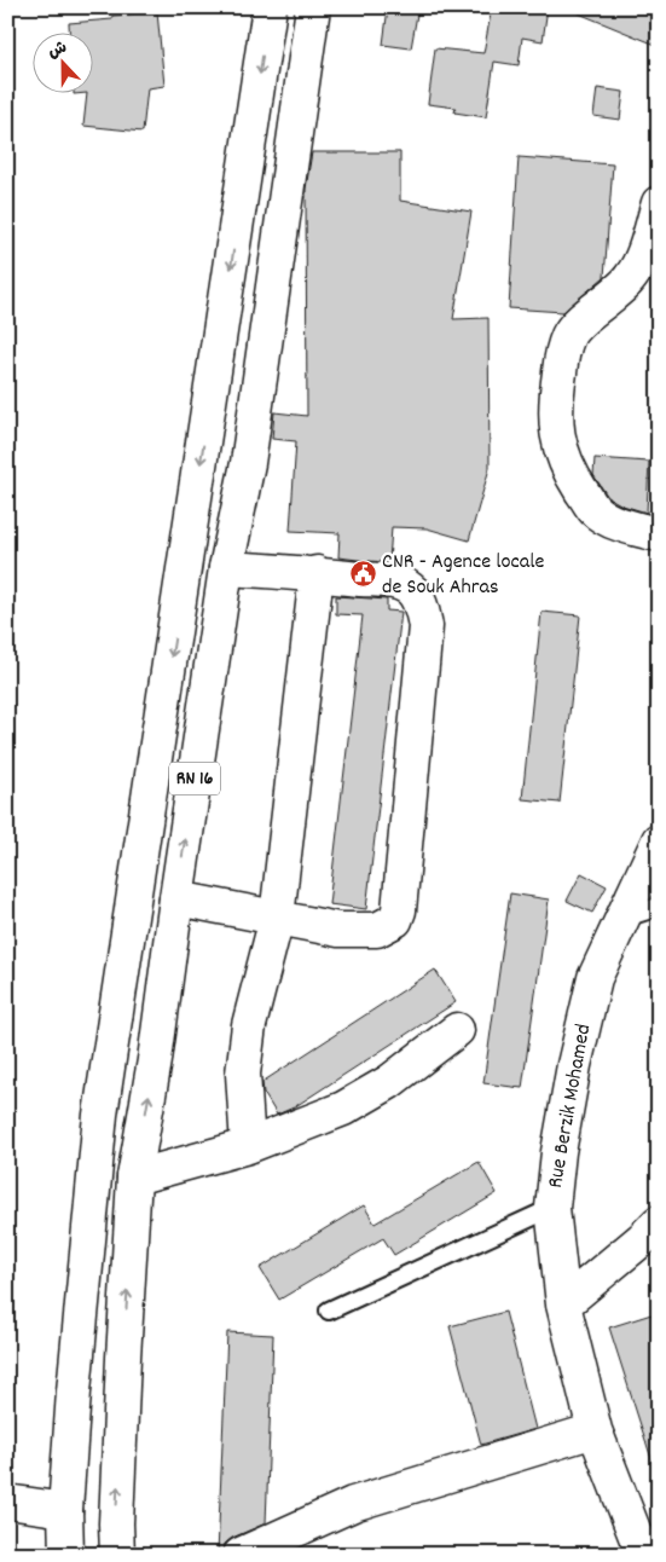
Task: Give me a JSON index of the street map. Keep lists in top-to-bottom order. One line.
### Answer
{"streets":{"main road":["RN 16","Rue Berzik Mohamed"]},"places":{"public building":["CNR - Agence locale de Souk Ahras"]},"north":"top"}
